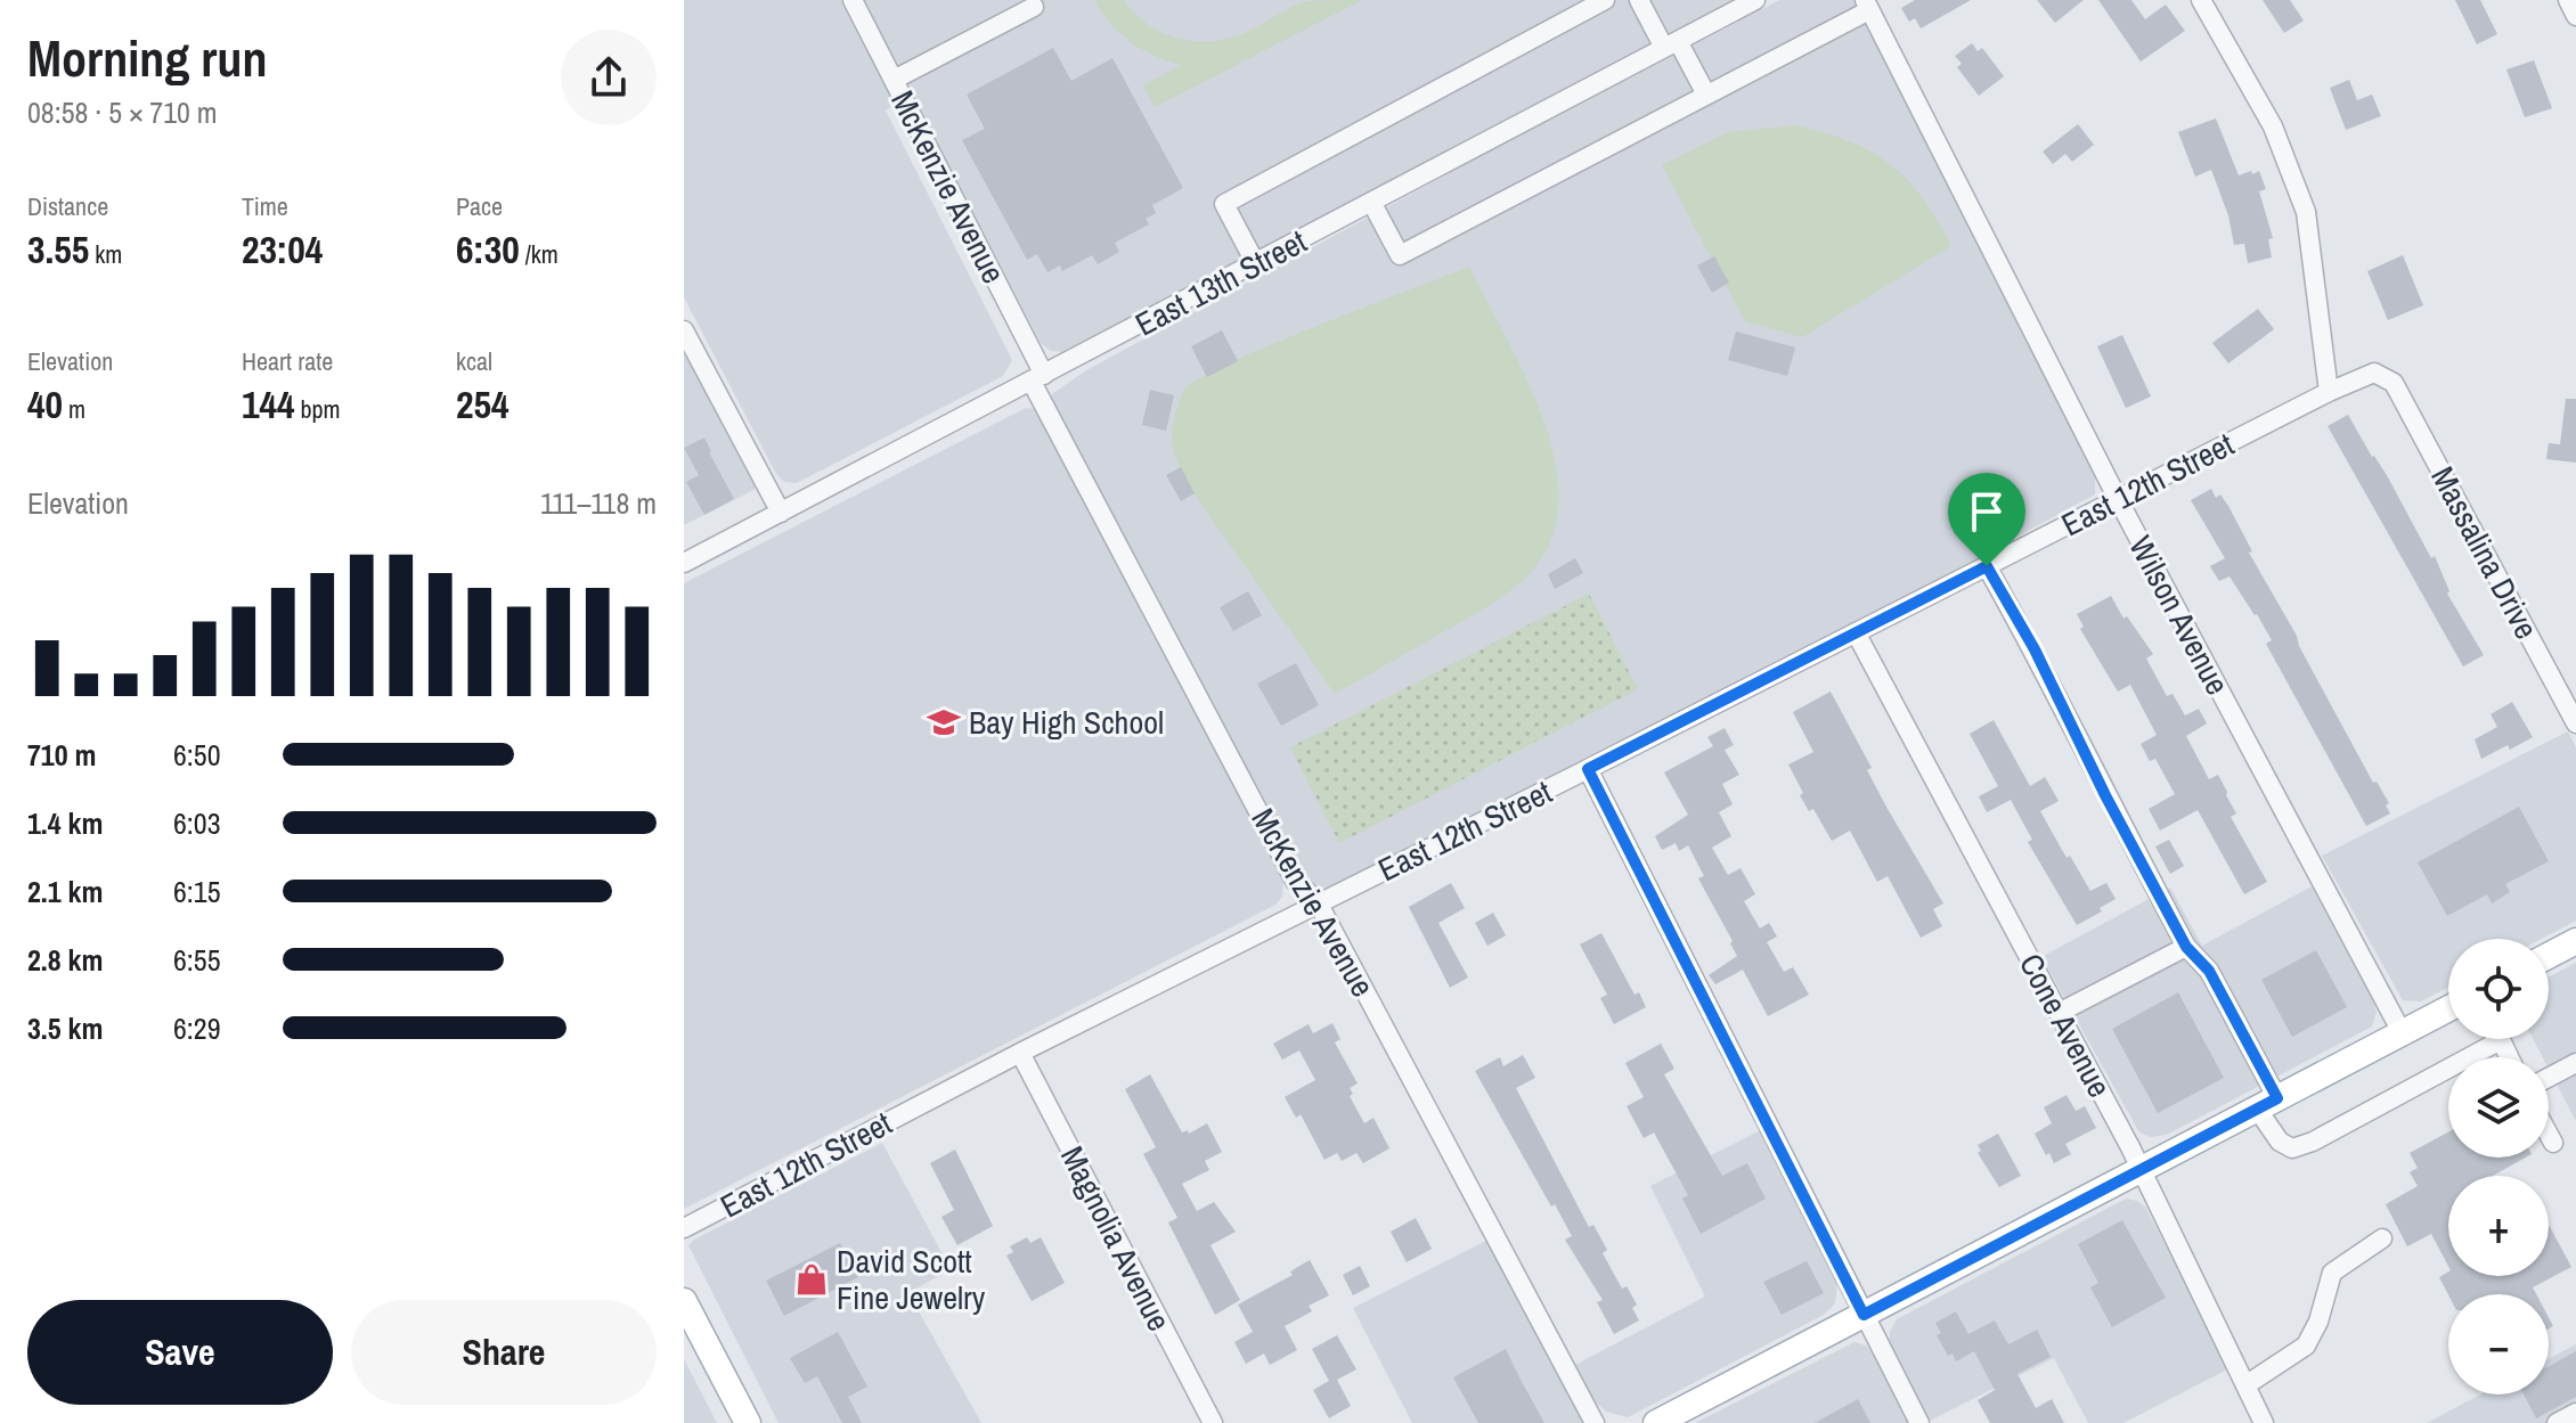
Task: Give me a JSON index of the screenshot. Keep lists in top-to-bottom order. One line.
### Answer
{"streets":{"street":["McKenzie Avenue","East 13th Street","East 12th Street","Massalina Drive","Wilson Avenue","Cone Avenue","Magnolia Avenue"]},"crossings":[["McKenzie Avenue","East 13th Street"],["McKenzie Avenue","East 12th Street"],["East 12th Street","Massalina Drive"],["East 12th Street","Wilson Avenue"],["East 12th Street","Cone Avenue"],["East 12th Street","Magnolia Avenue"]],"places":{"school or university":["Bay High School"],"shop":["David Scott Fine Jewelry"]},"page":{"heading":["Morning run","08:58 · 5 × 710 m"],"stats":[["Distance","3.55 km"],["Time","23:04"],["Pace","6:30 /km"],["Elevation","40 m"],["Heart rate","144 bpm"],["kcal","254"]],"chart":["Elevation","111–118 m"],"list":[{"name":"710 m","note":"6:50"},{"name":"1.4 km","note":"6:03"},{"name":"2.1 km","note":"6:15"},{"name":"2.8 km","note":"6:55"},{"name":"3.5 km","note":"6:29"}],"map_buttons":["+","−"],"buttons":["Save","Share"]}}
